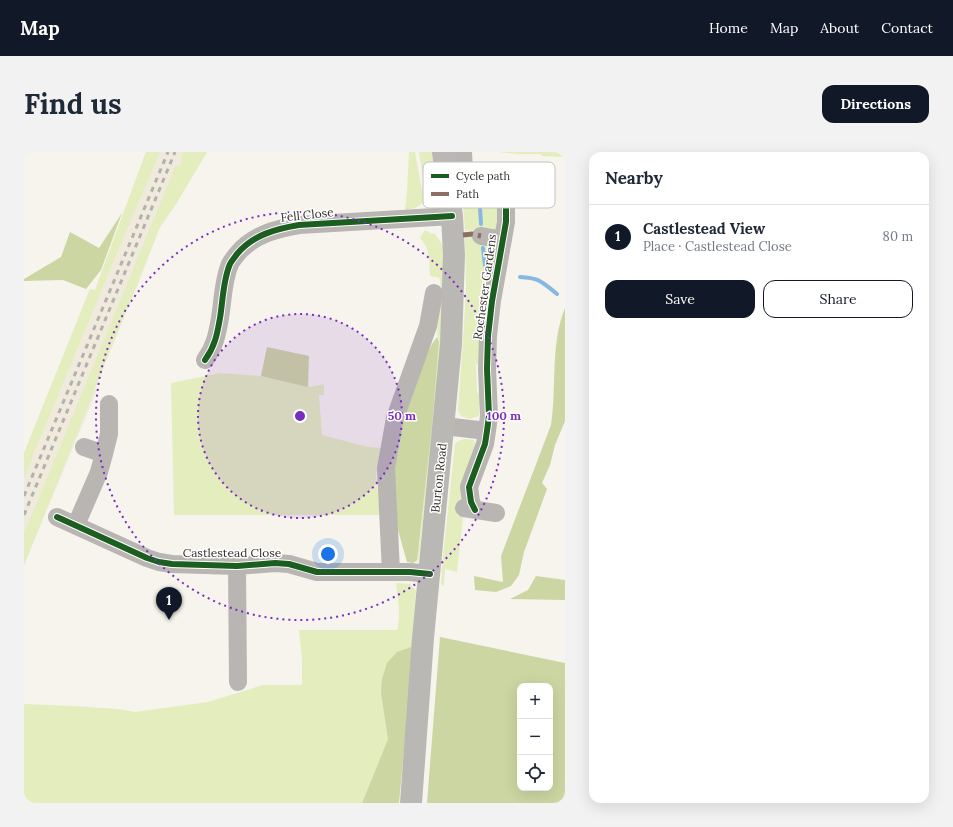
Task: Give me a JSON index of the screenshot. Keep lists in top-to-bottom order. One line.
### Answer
{"streets":{"main road":["Burton Road"],"street":["Fell Close","Rochester Gardens","Castlestead Close"]},"crossings":[["Fell Close","Burton Road"],["Burton Road","Castlestead Close"]],"legend":["Cycle path","Path"],"page":{"header":"Map","nav":["Home","Map","About","Contact"],"buttons":["Directions",["Save","Share"]],"title":"Find us","heading":"Nearby","list":[{"mark":"1","name":"Castlestead View","note":"Place · Castlestead Close","value":"80 m"}],"pins":"1","map_buttons":["+","−"]},"rings":["50 m","100 m"]}
